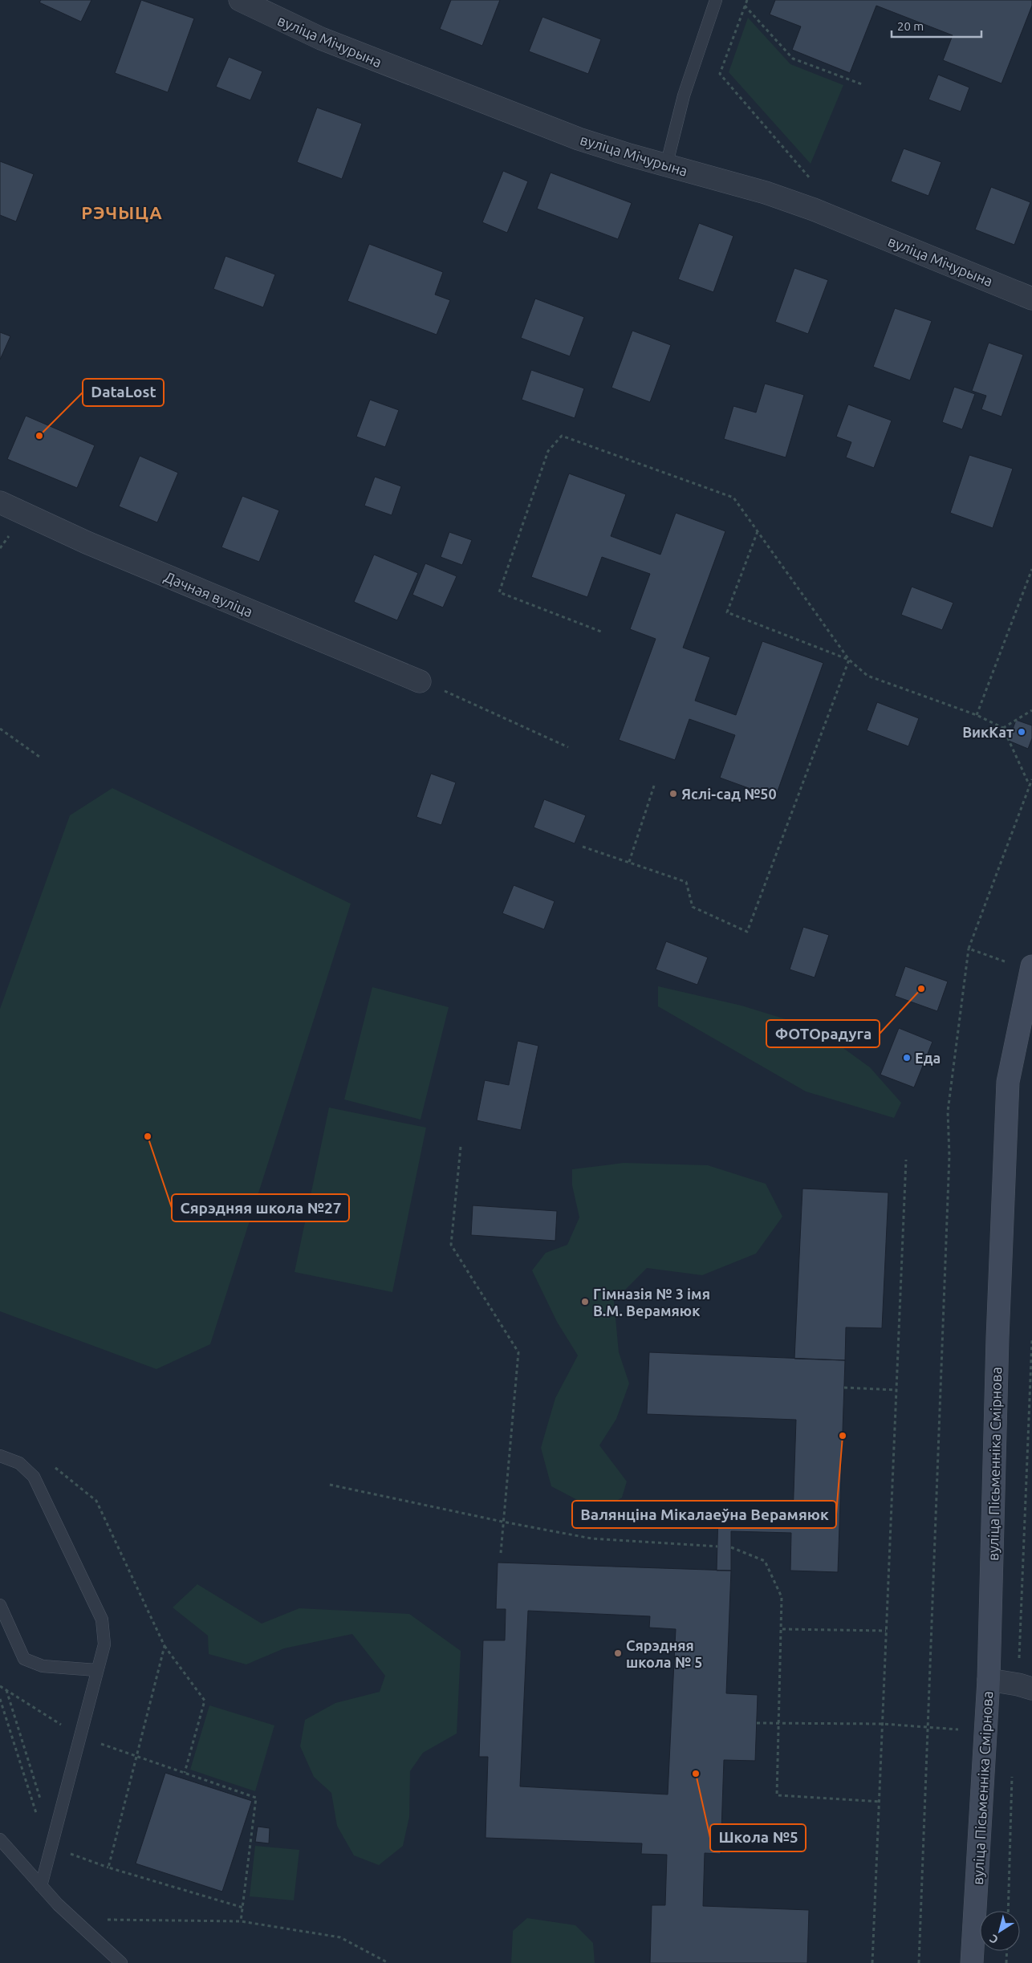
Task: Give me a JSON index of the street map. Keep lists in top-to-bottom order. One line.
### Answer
{"streets":{"main road":["вуліца Пісьменніка Смірнова"],"street":["вуліца Мічурына","Дачная вуліца"]},"districts":["РЭЧЫЦА"],"places":["DataLost","ВикКат","Яслі-сад №50","ФОТОрадуга","Еда","Сярэдняя школа №27","Гімназія № 3 імя В.М. Верамяюк","Валянціна Мікалаеўна Верамяюк","Сярэдняя школа № 5","Школа №5"],"scale_bar":"20 m","north":"bottom left"}
